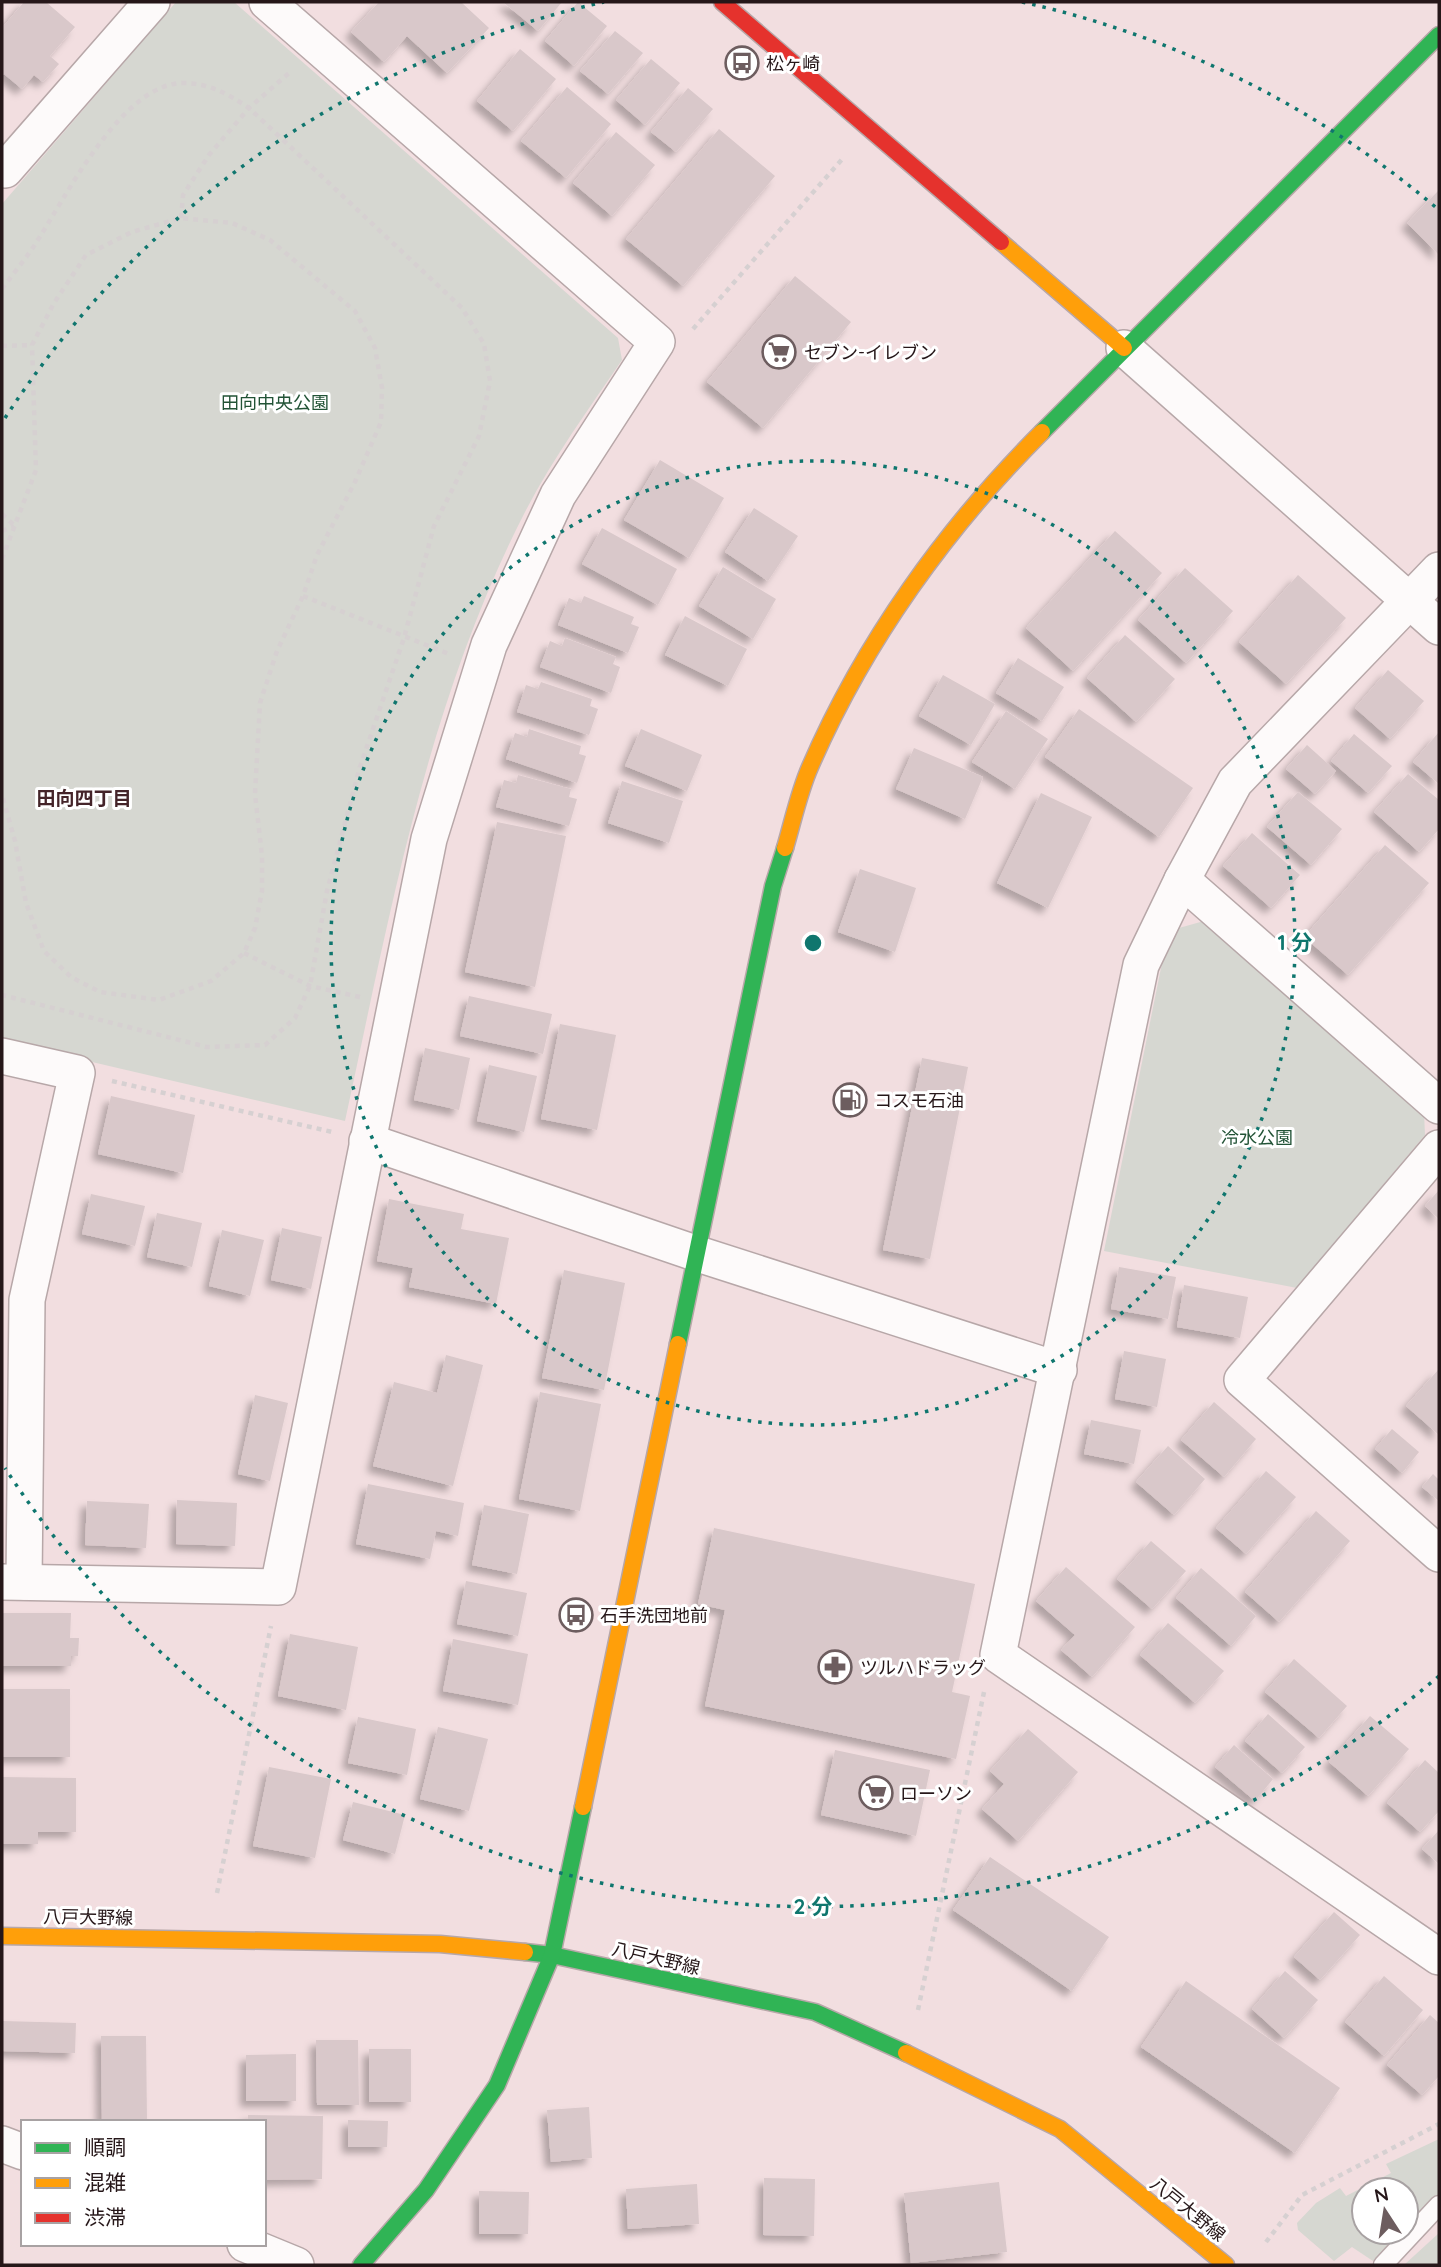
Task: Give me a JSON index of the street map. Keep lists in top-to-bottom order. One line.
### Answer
{"streets":{"street":["八戸大野線"]},"districts":["田向四丁目"],"parks":["田向中央公園","冷水公園"],"places":{"bus stop":["松ヶ崎","石手洗団地前"],"supermarket":["セブン-イレブン","ローソン"],"fuel station":["コスモ石油"],"pharmacy":["ツルハドラッグ"]},"legend":["順調","混雑","渋滞"],"north":"top","rings":["1 分","2 分"]}
